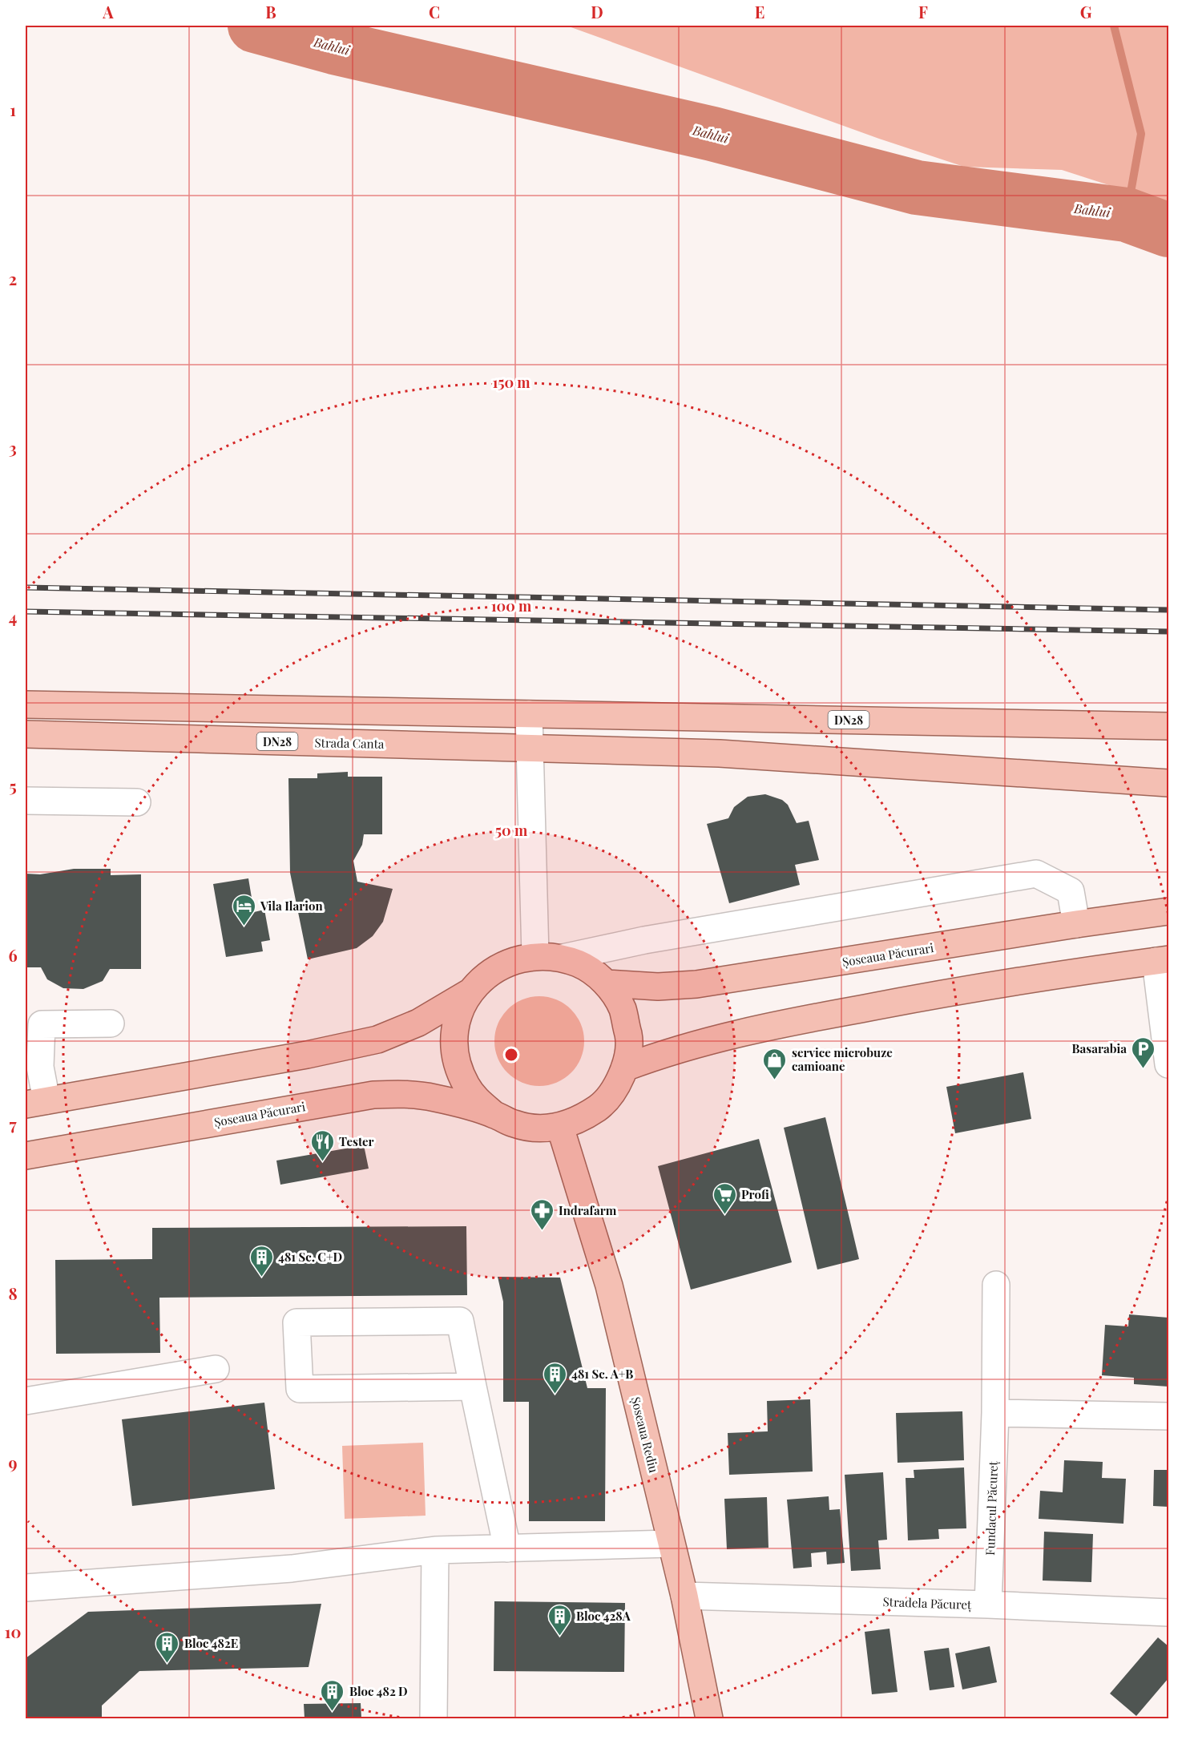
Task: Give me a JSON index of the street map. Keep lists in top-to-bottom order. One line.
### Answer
{"streets":{"main road":["DN28","Strada Canta","Șoseaua Păcurari","Șoseaua Rediu"],"street":["Fundacul Păcureț","Stradela Păcureț"]},"crossings":[["DN28","Strada Canta"],["Șoseaua Păcurari","Șoseaua Rediu"],["Șoseaua Rediu","Stradela Păcureț"],["Fundacul Păcureț","Stradela Păcureț"]],"water":["Bahlui"],"places":{"hotel":["Vila Ilarion"],"parking":["Basarabia"],"shop":["service microbuze camioane"],"restaurant":["Tester"],"supermarket":["Profi"],"pharmacy":["Indrafarm"],"building":["481 Sc. C+D","481 Sc. A+B","Bloc 428A","Bloc 482E","Bloc 482 D"]},"grid":{"columns":["A","B","C","D","E","F","G"],"rows":["1","2","3","4","5","6","7","8","9","10"]},"rings":["150 m","100 m","50 m"]}
